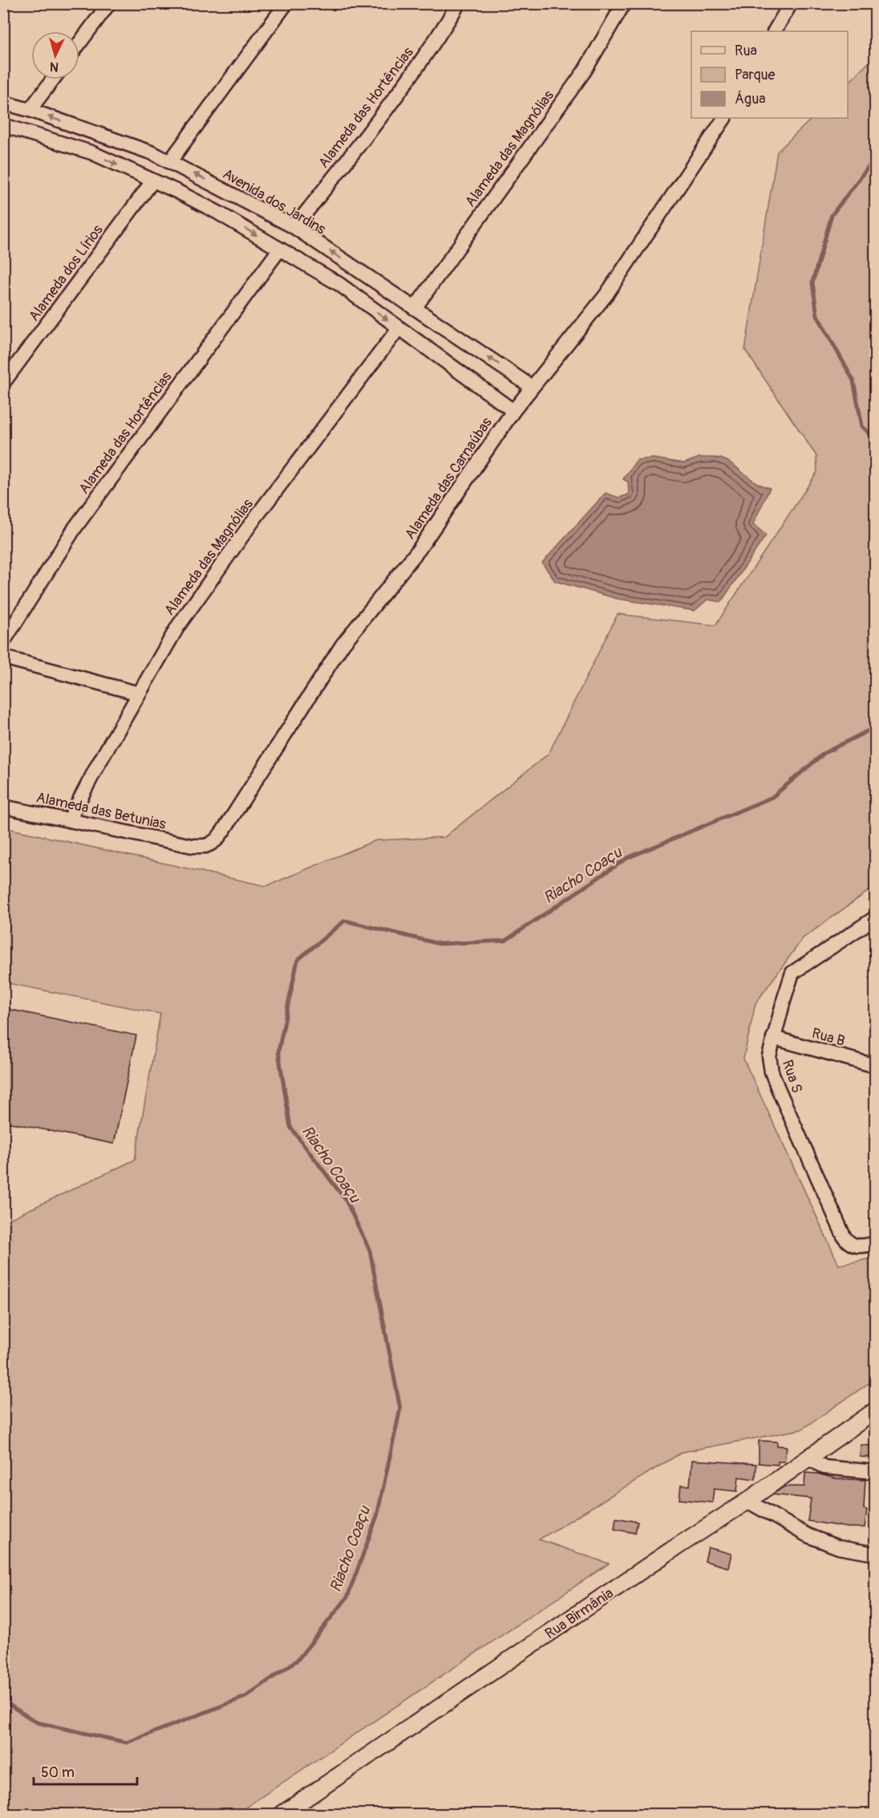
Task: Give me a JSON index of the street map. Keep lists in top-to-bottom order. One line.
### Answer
{"streets":{"street":["Alameda das Hortências","Alameda das Magnólias","Avenida dos Jardins","Alameda dos Lírios","Alameda das Carnaúbas","Alameda das Betunias","Rua B","Rua S","Rua Birmânia"]},"crossings":[["Alameda das Hortências","Avenida dos Jardins"],["Alameda das Magnólias","Avenida dos Jardins"],["Alameda das Magnólias","Alameda das Betunias"],["Avenida dos Jardins","Alameda das Carnaúbas"],["Alameda das Carnaúbas","Alameda das Betunias"],["Rua B","Rua S"]],"water":["Riacho Coaçu"],"legend":["Rua","Parque","Água"],"scale_bar":"50 m","north":"bottom"}
